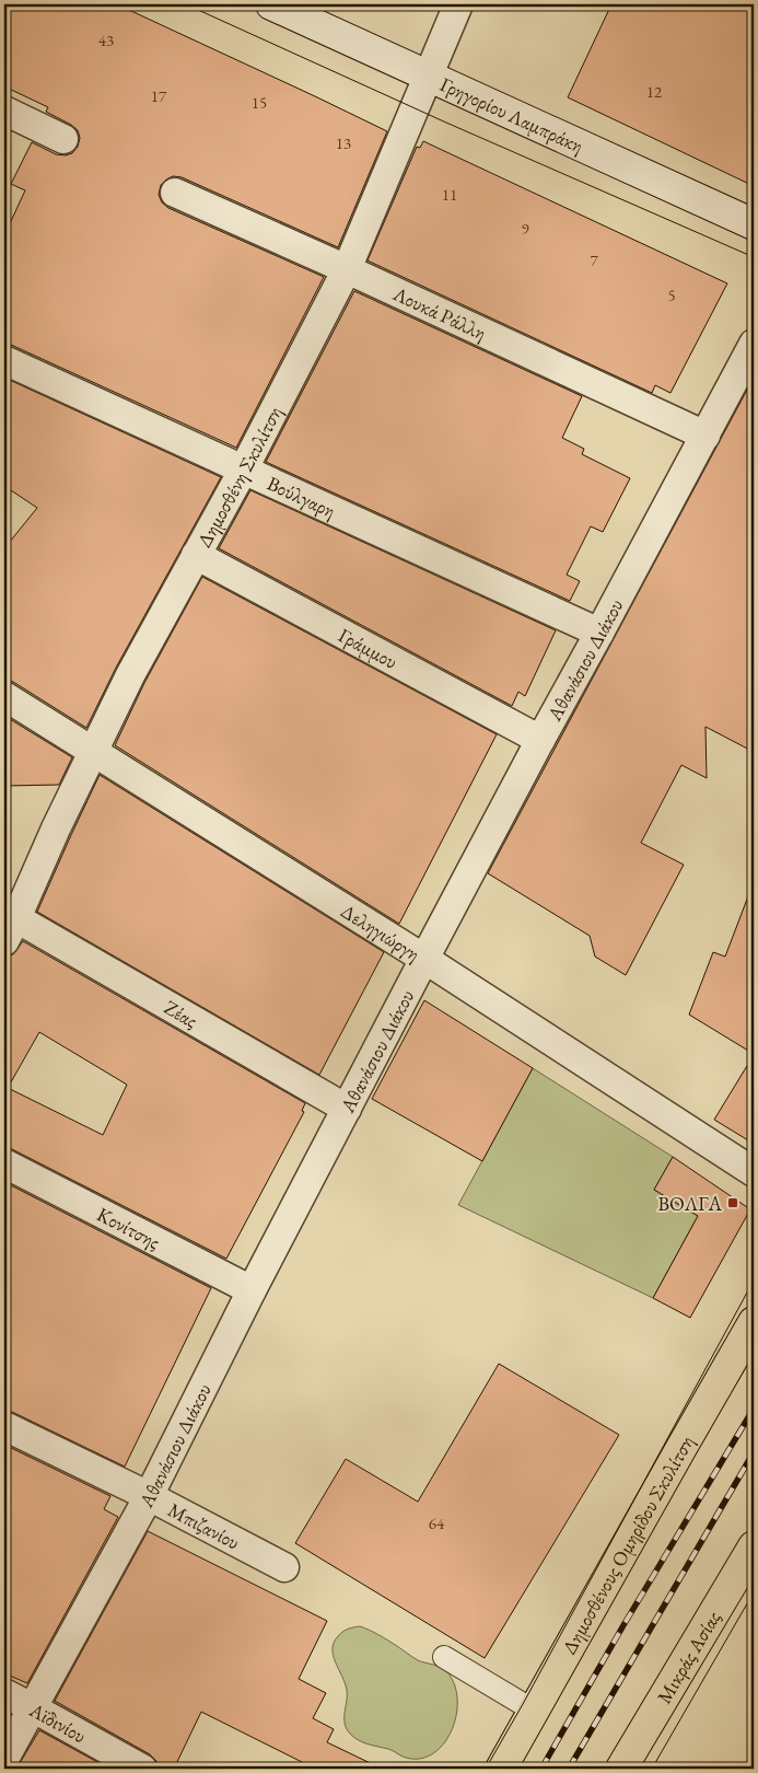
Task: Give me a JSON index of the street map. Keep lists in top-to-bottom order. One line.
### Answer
{"streets":{"main road":["Γρηγορίου Λαμπράκη","Δημοσθένους Ομηρίδου Σκυλίτση","Μικράς Ασίας"],"street":["Λουκά Ράλλη","Δημοσθένη Σκυλίτση","Βούλγαρη","Γράμμου","Αθανάσιου Διάκου","Δεληγιώργη","Ζέας","Κονίτσης","Μπιζανίου","Αϊδινίου"]},"crossings":[["Γρηγορίου Λαμπράκη","Δημοσθένη Σκυλίτση"],["Λουκά Ράλλη","Δημοσθένη Σκυλίτση"],["Λουκά Ράλλη","Αθανάσιου Διάκου"],["Δημοσθένη Σκυλίτση","Βούλγαρη"],["Δημοσθένη Σκυλίτση","Γράμμου"],["Δημοσθένη Σκυλίτση","Δεληγιώργη"],["Δημοσθένη Σκυλίτση","Ζέας"],["Βούλγαρη","Αθανάσιου Διάκου"],["Γράμμου","Αθανάσιου Διάκου"],["Αθανάσιου Διάκου","Δεληγιώργη"],["Αθανάσιου Διάκου","Ζέας"],["Αθανάσιου Διάκου","Κονίτσης"],["Αθανάσιου Διάκου","Μπιζανίου"],["Αθανάσιου Διάκου","Αϊδινίου"]],"places":{"transit":["ΒΟΛΓΑ"]},"house_numbers":["43","12","17","15","13","11","9","7","5","64"]}
